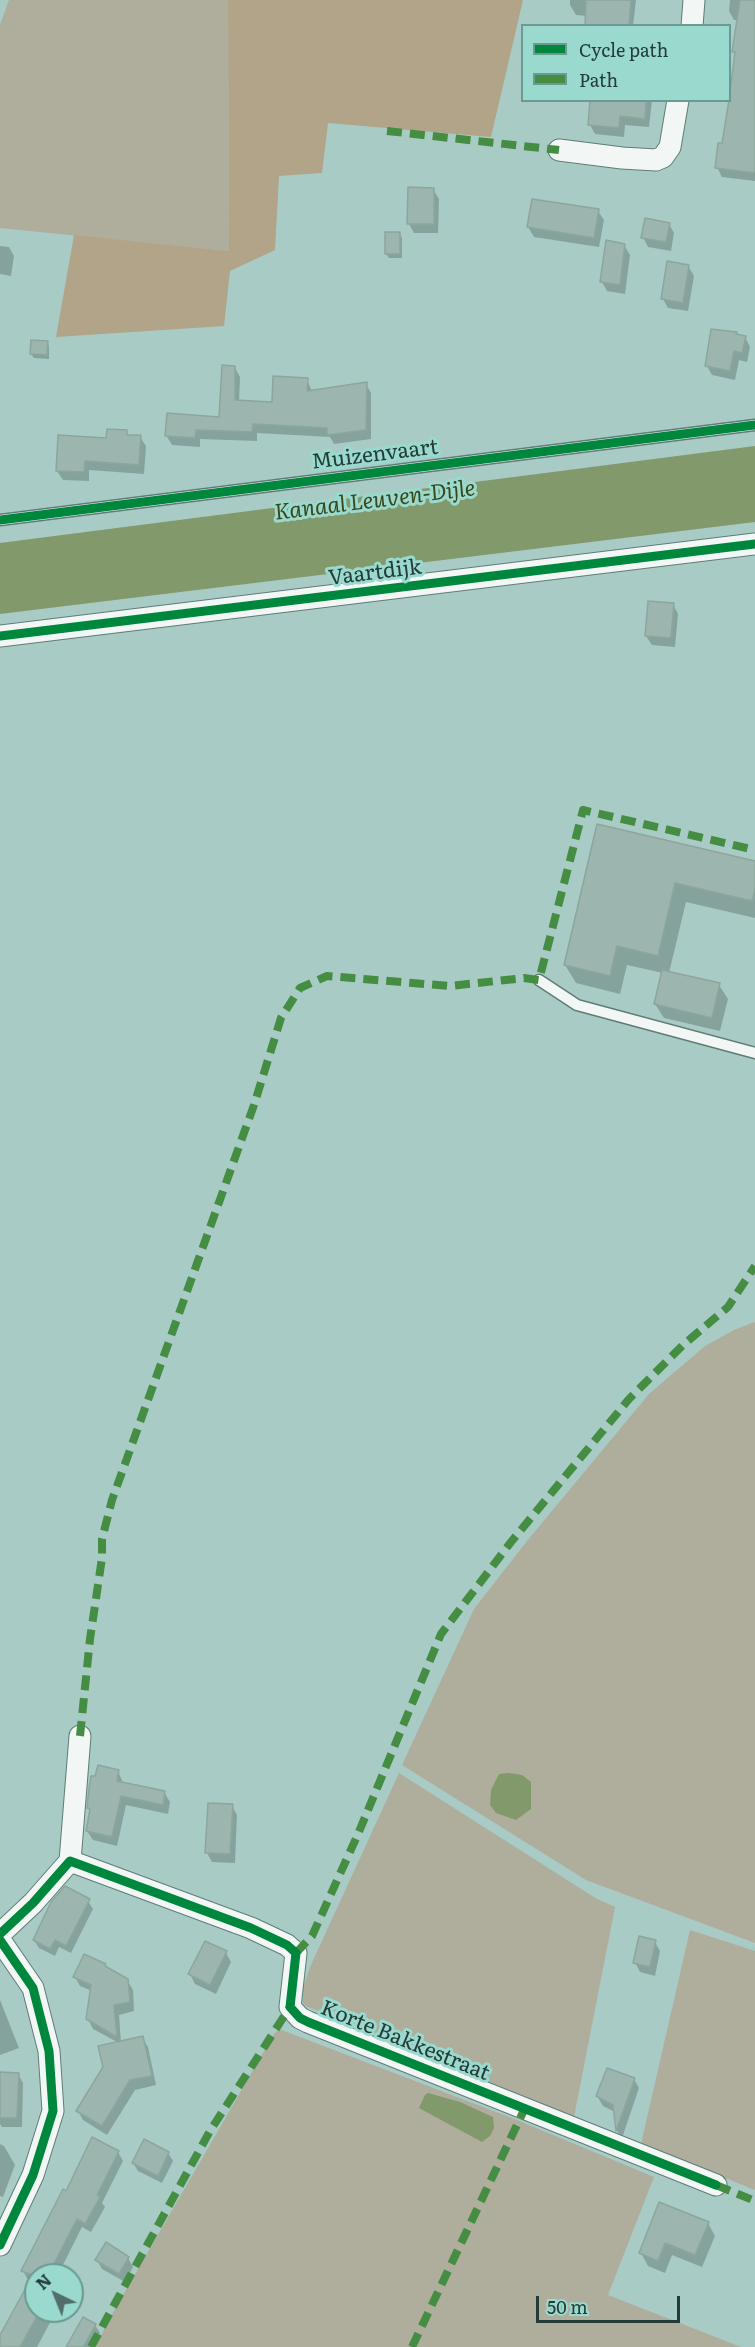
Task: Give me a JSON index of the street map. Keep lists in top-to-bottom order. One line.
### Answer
{"streets":{"street":["Vaartdijk","Korte Bakkestraat"],"lane":["Muizenvaart"]},"water":["Kanaal Leuven-Dijle"],"legend":["Cycle path","Path"],"scale_bar":"50 m","north":"top left"}
